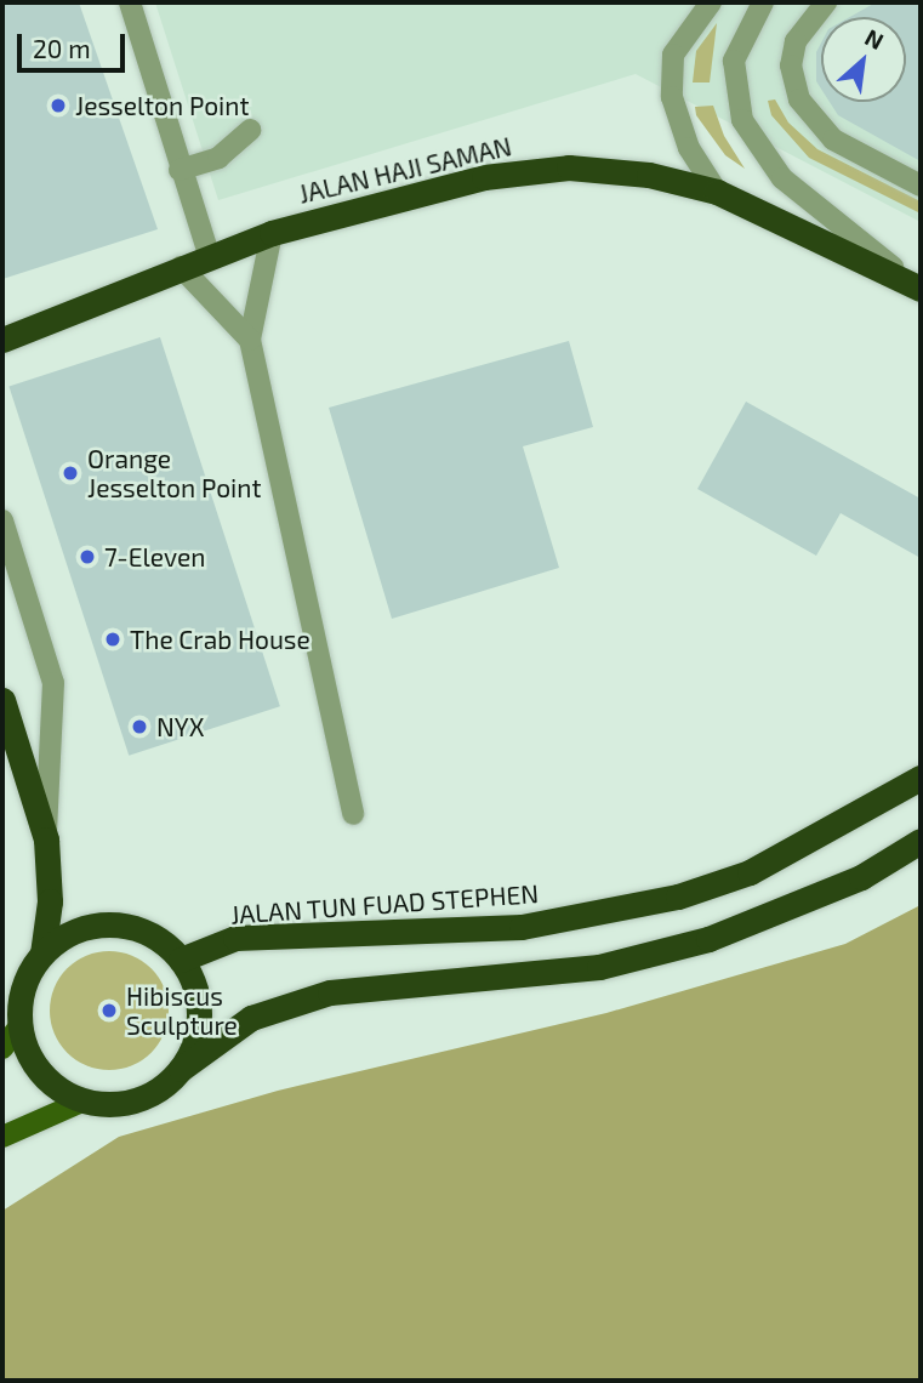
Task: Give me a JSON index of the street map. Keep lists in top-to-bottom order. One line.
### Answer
{"streets":{"highway":["JALAN HAJI SAMAN","JALAN TUN FUAD STEPHEN"]},"places":["Jesselton Point","Orange Jesselton Point","7-Eleven","The Crab House","NYX","Hibiscus Sculpture"],"scale_bar":"20 m","north":"top right"}
